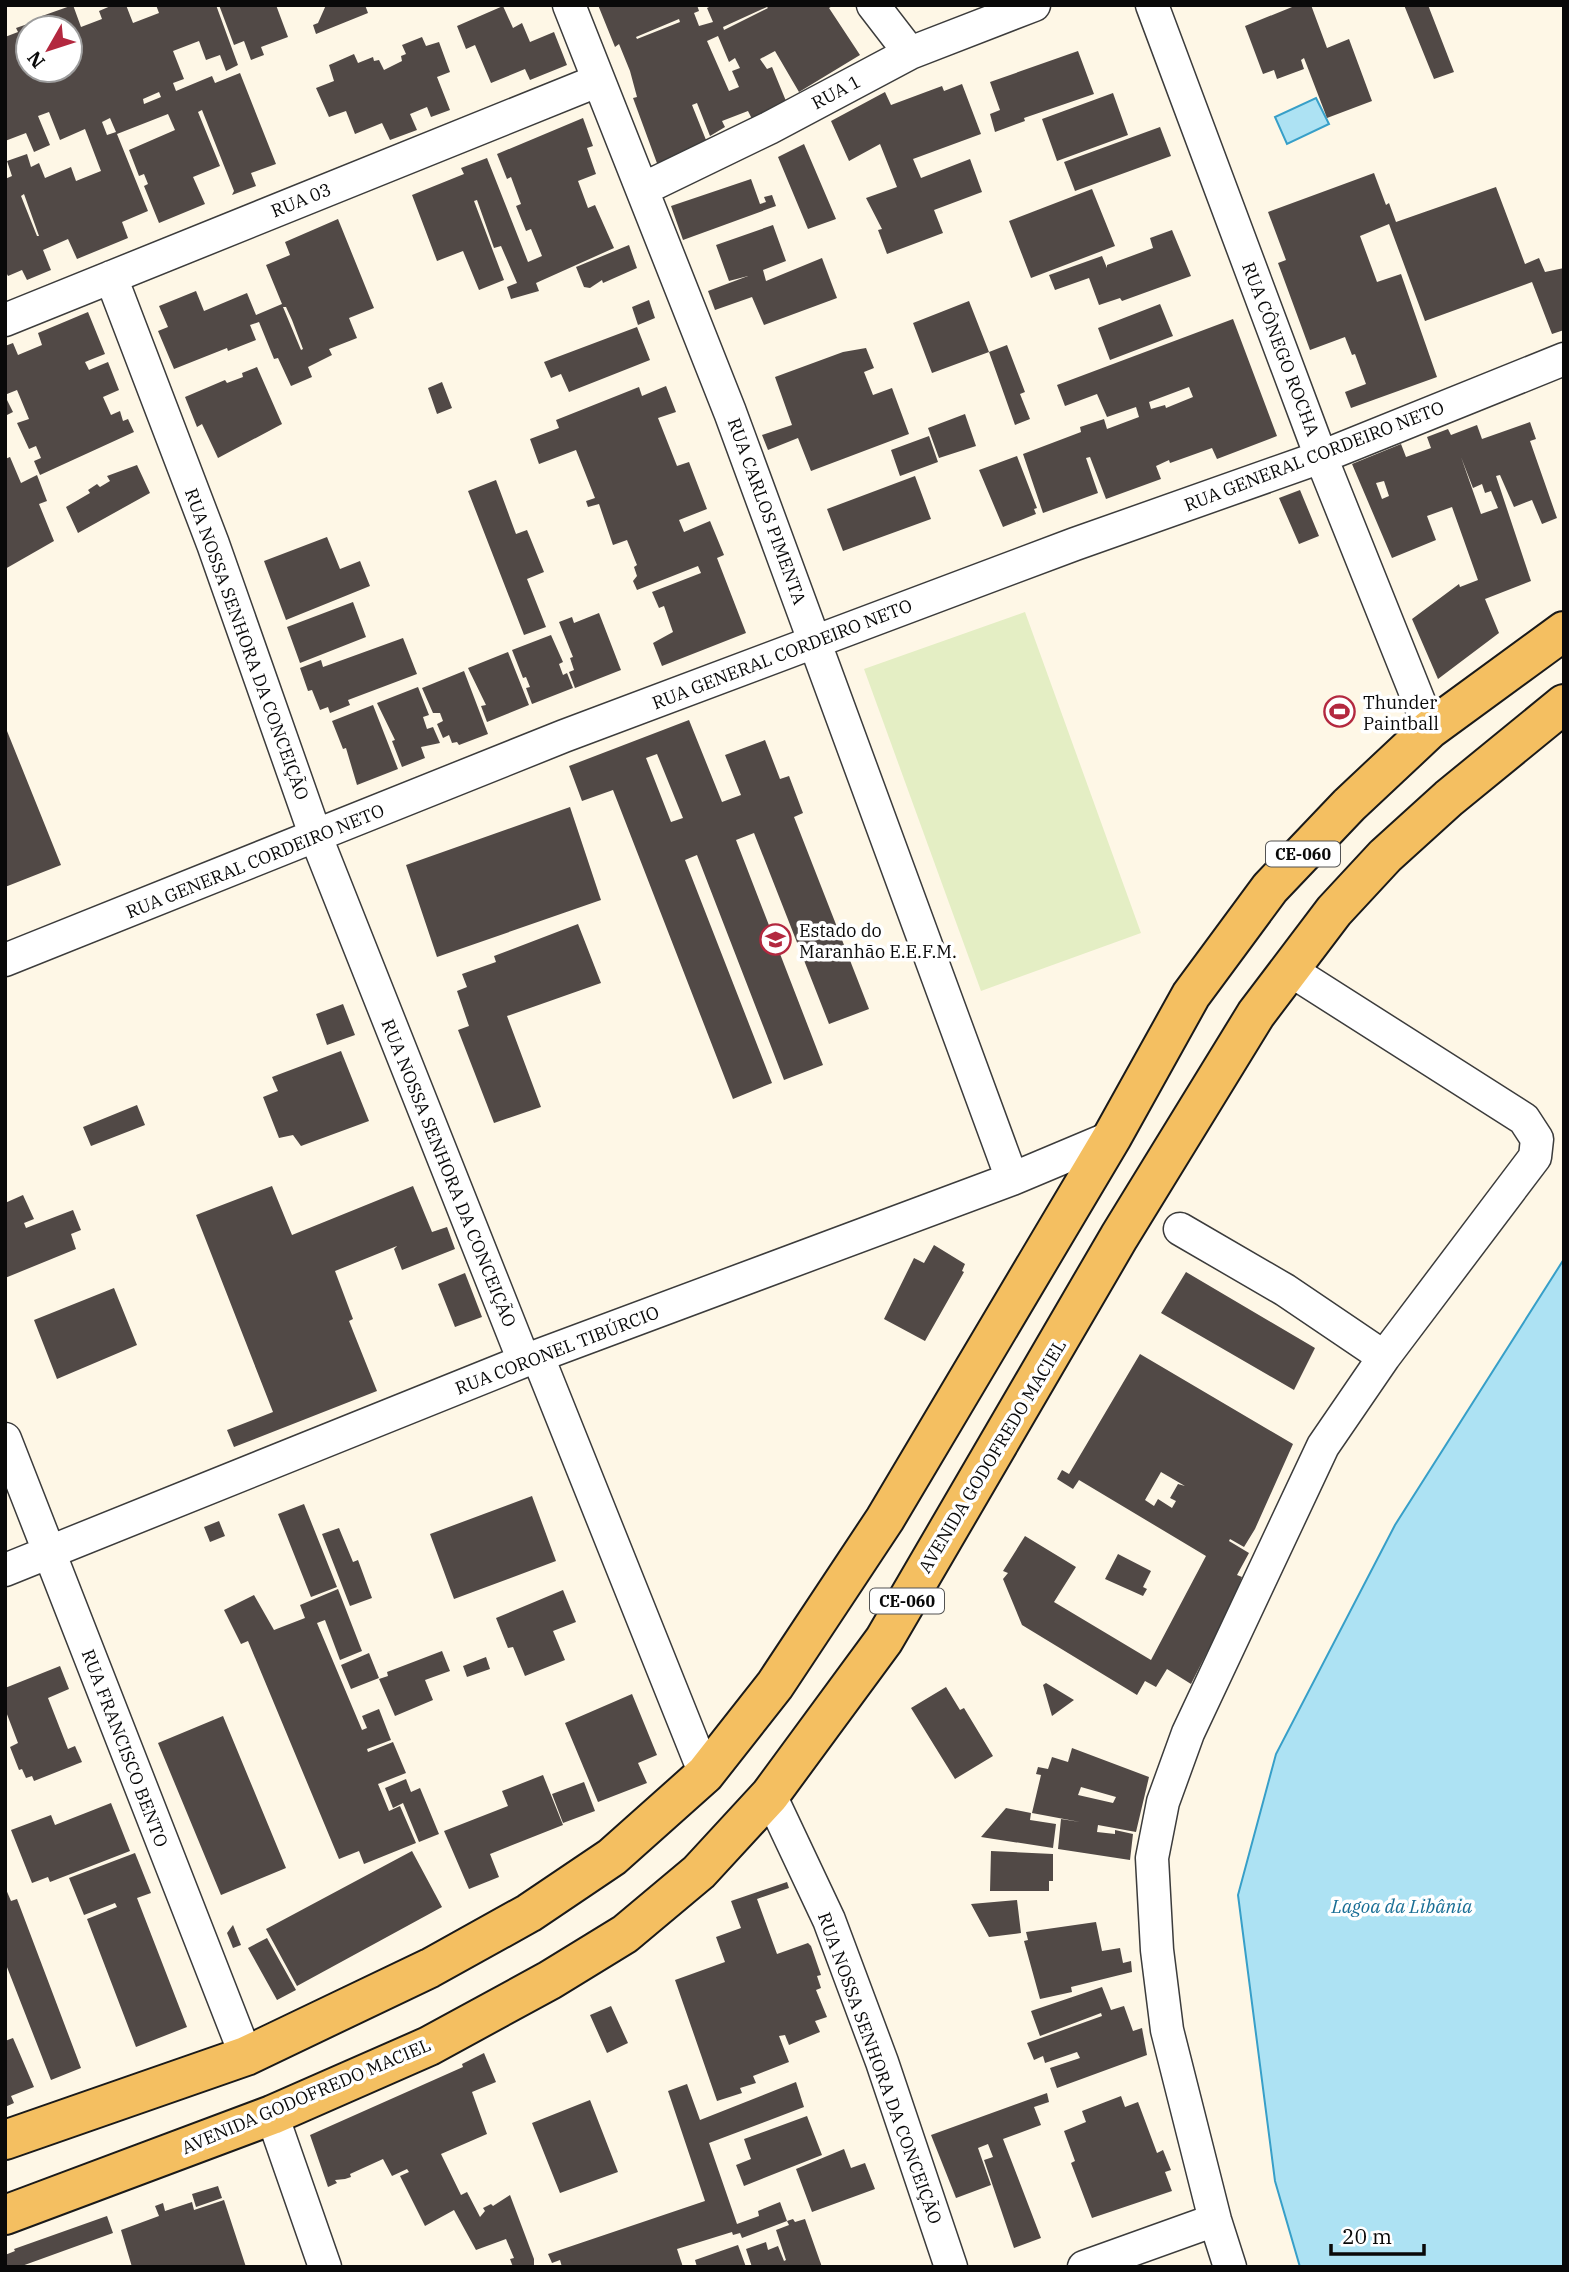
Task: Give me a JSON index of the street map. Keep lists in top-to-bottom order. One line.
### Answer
{"streets":{"main road":["CE-060","AVENIDA GODOFREDO MACIEL"],"street":["RUA 1","RUA 03","RUA CÔNEGO ROCHA","RUA GENERAL CORDEIRO NETO","RUA CARLOS PIMENTA","RUA NOSSA SENHORA DA CONCEIÇÃO","RUA CORONEL TIBÚRCIO","RUA FRANCISCO BENTO"]},"crossings":[["RUA 1","RUA CARLOS PIMENTA"],["RUA 03","RUA CARLOS PIMENTA"],["RUA 03","RUA NOSSA SENHORA DA CONCEIÇÃO"],["RUA CÔNEGO ROCHA","RUA GENERAL CORDEIRO NETO"],["RUA CÔNEGO ROCHA","CE-060"],["RUA GENERAL CORDEIRO NETO","RUA CARLOS PIMENTA"],["RUA GENERAL CORDEIRO NETO","RUA NOSSA SENHORA DA CONCEIÇÃO"],["RUA CARLOS PIMENTA","RUA CORONEL TIBÚRCIO"],["RUA NOSSA SENHORA DA CONCEIÇÃO","CE-060"],["RUA NOSSA SENHORA DA CONCEIÇÃO","RUA CORONEL TIBÚRCIO"],["RUA NOSSA SENHORA DA CONCEIÇÃO","AVENIDA GODOFREDO MACIEL"],["CE-060","RUA CORONEL TIBÚRCIO"],["CE-060","RUA FRANCISCO BENTO"],["RUA CORONEL TIBÚRCIO","RUA FRANCISCO BENTO"]],"water":["Lagoa da Libânia"],"places":{"sports":["Thunder Paintball"],"school or university":["Estado do Maranhão E.E.F.M."]},"scale_bar":"20 m","north":"bottom left"}
